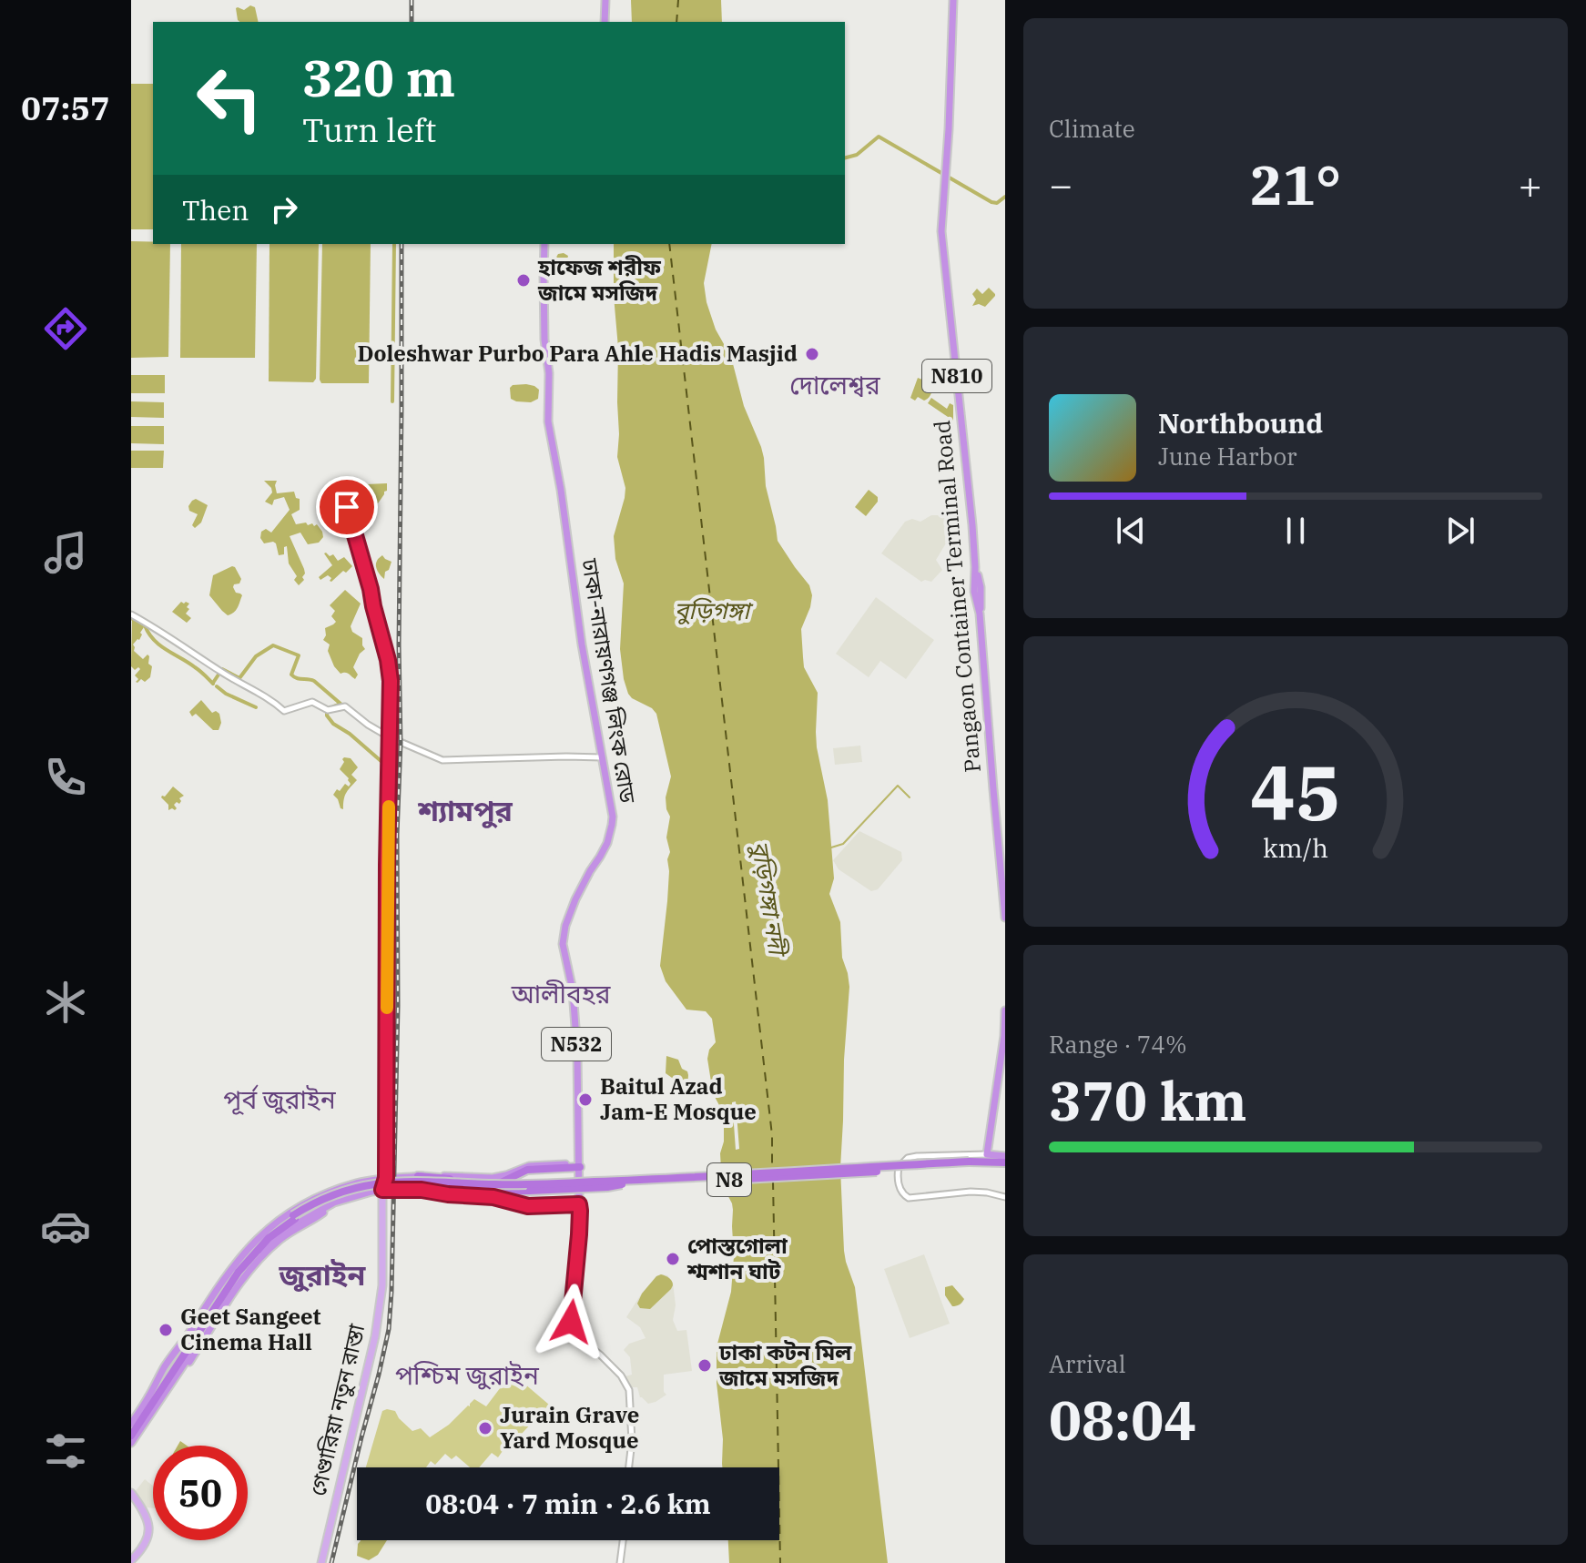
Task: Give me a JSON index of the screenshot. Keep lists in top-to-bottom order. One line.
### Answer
{"streets":{"highway":["N810","Pangaon Container Terminal Road","ঢাকা-নারায়ণগঞ্জ লিংক রোড","N532","N8"],"main road":["গেণ্ডারিয়া নতুন রাস্তা"]},"districts":["দোলেশ্বর","শ্যামপুর","আলীবহর","পূর্ব জুরাইন","জুরাইন","পশ্চিম জুরাইন"],"water":["বুড়িগঙ্গা","বুড়িগঙ্গা নদী"],"places":["হাফেজ শরীফ জামে মসজিদ","Doleshwar Purbo Para Ahle Hadis Masjid","Baitul Azad Jam-E Mosque","পোস্তগোলা শ্মশান ঘাট","Geet Sangeet Cinema Hall","ঢাকা কটন মিল জামে মসজিদ","Jurain Grave Yard Mosque"],"page":{"tabs":"07:57","tile":["Climate",["Range · 74%","370 km"],["Arrival","08:04"]],"turn":["320 m","Turn left"],"heat":["−","21°","+"],"then":"Then","song":["Northbound","June Harbor"],"limit":"50","trip":"08:04 · 7 min · 2.6 km","gauge":["45","km/h"]}}
